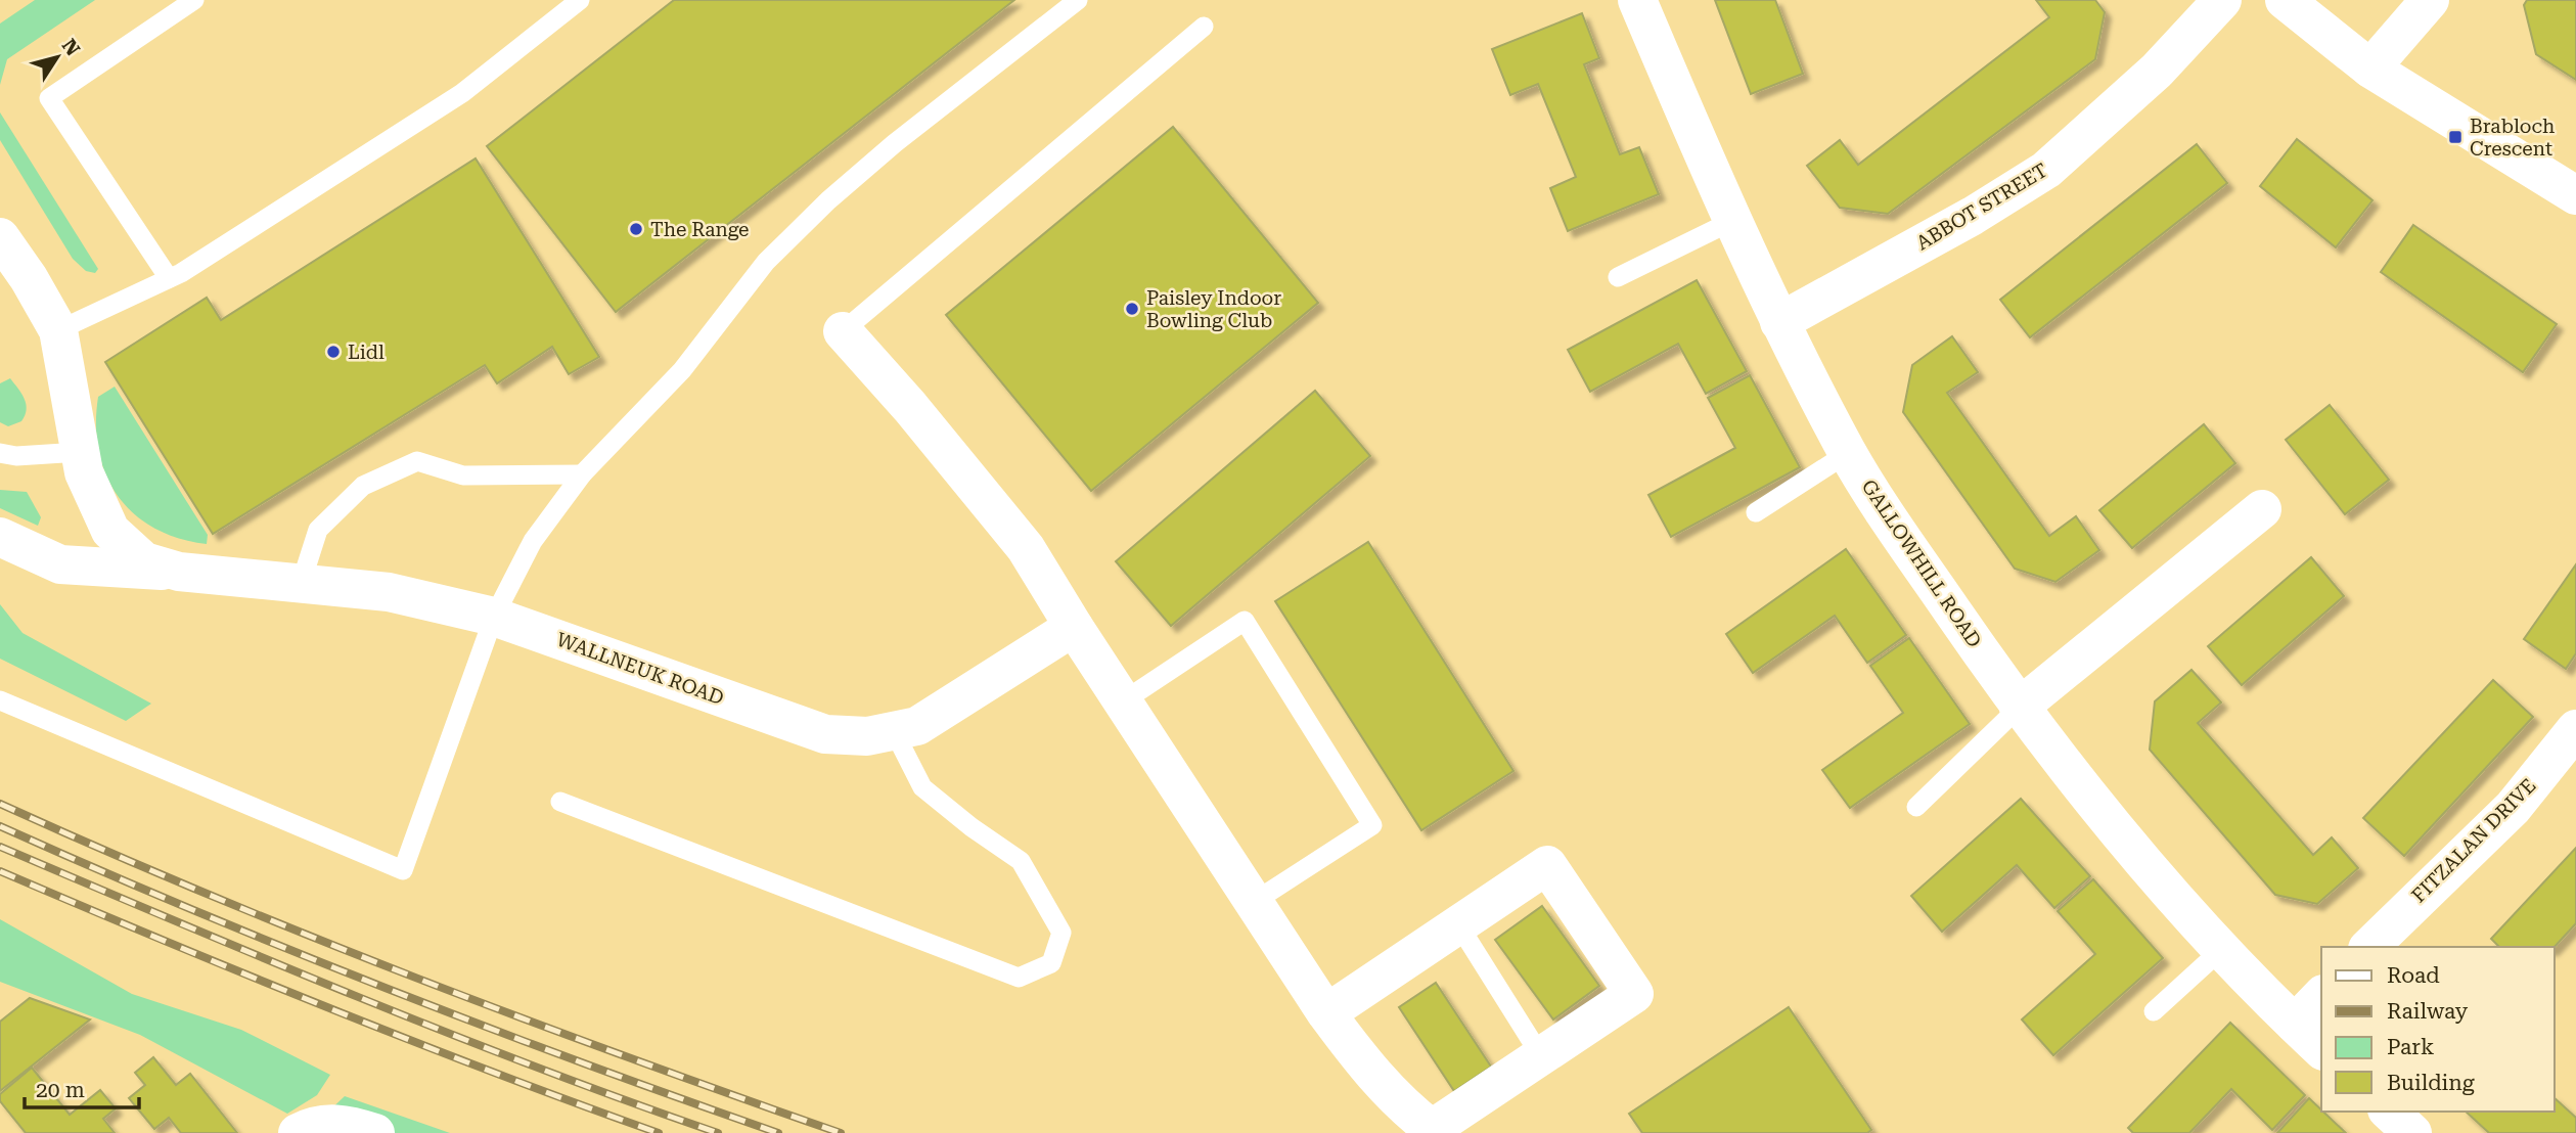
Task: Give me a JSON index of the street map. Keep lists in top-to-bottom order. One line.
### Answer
{"streets":{"street":["ABBOT STREET","GALLOWHILL ROAD","WALLNEUK ROAD","FITZALAN DRIVE"]},"crossings":[["ABBOT STREET","GALLOWHILL ROAD"]],"places":{"transit":["Brabloch Crescent"],"other":["The Range","Paisley Indoor Bowling Club","Lidl"]},"legend":["Road","Railway","Park","Building"],"scale_bar":"20 m","north":"top right"}
